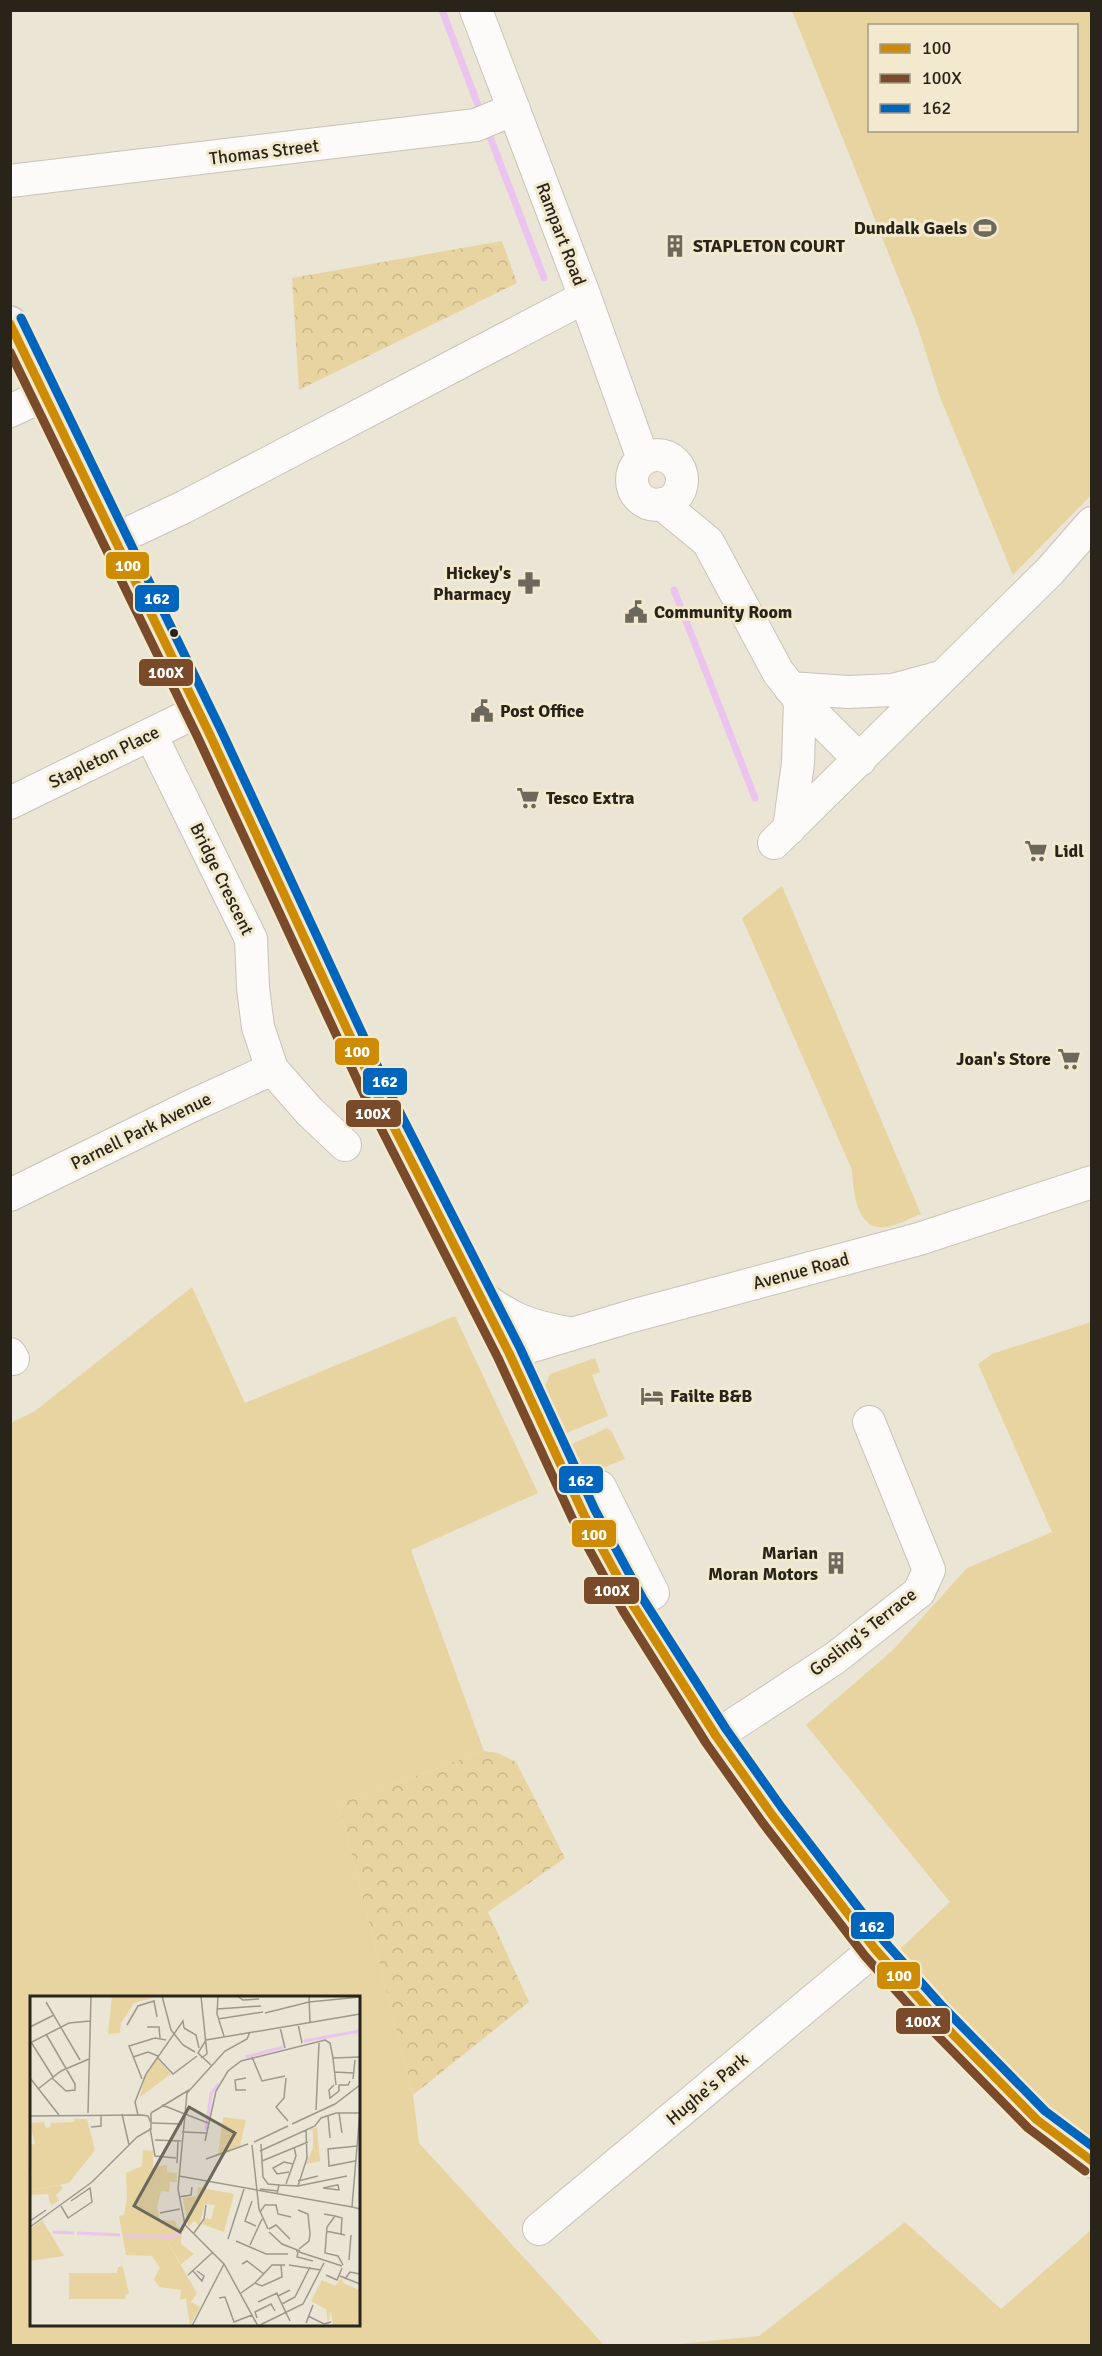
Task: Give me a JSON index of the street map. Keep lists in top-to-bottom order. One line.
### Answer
{"streets":{"street":["Thomas Street","Rampart Road","Stapleton Place","Bridge Crescent","Parnell Park Avenue","Avenue Road","Gosling's Terrace","Hughe's Park"]},"crossings":[["Thomas Street","Rampart Road"],["Stapleton Place","Bridge Crescent"],["Bridge Crescent","Parnell Park Avenue"]],"places":{"sports":["Dundalk Gaels"],"building":["STAPLETON COURT","Marian Moran Motors"],"pharmacy":["Hickey's Pharmacy"],"public building":["Community Room","Post Office"],"supermarket":["Tesco Extra","Lidl","Joan's Store"],"hotel":["Failte B&B"]},"lines":["transit line 162","transit line 100","transit line 100X"],"legend":["100","100X","162"]}
